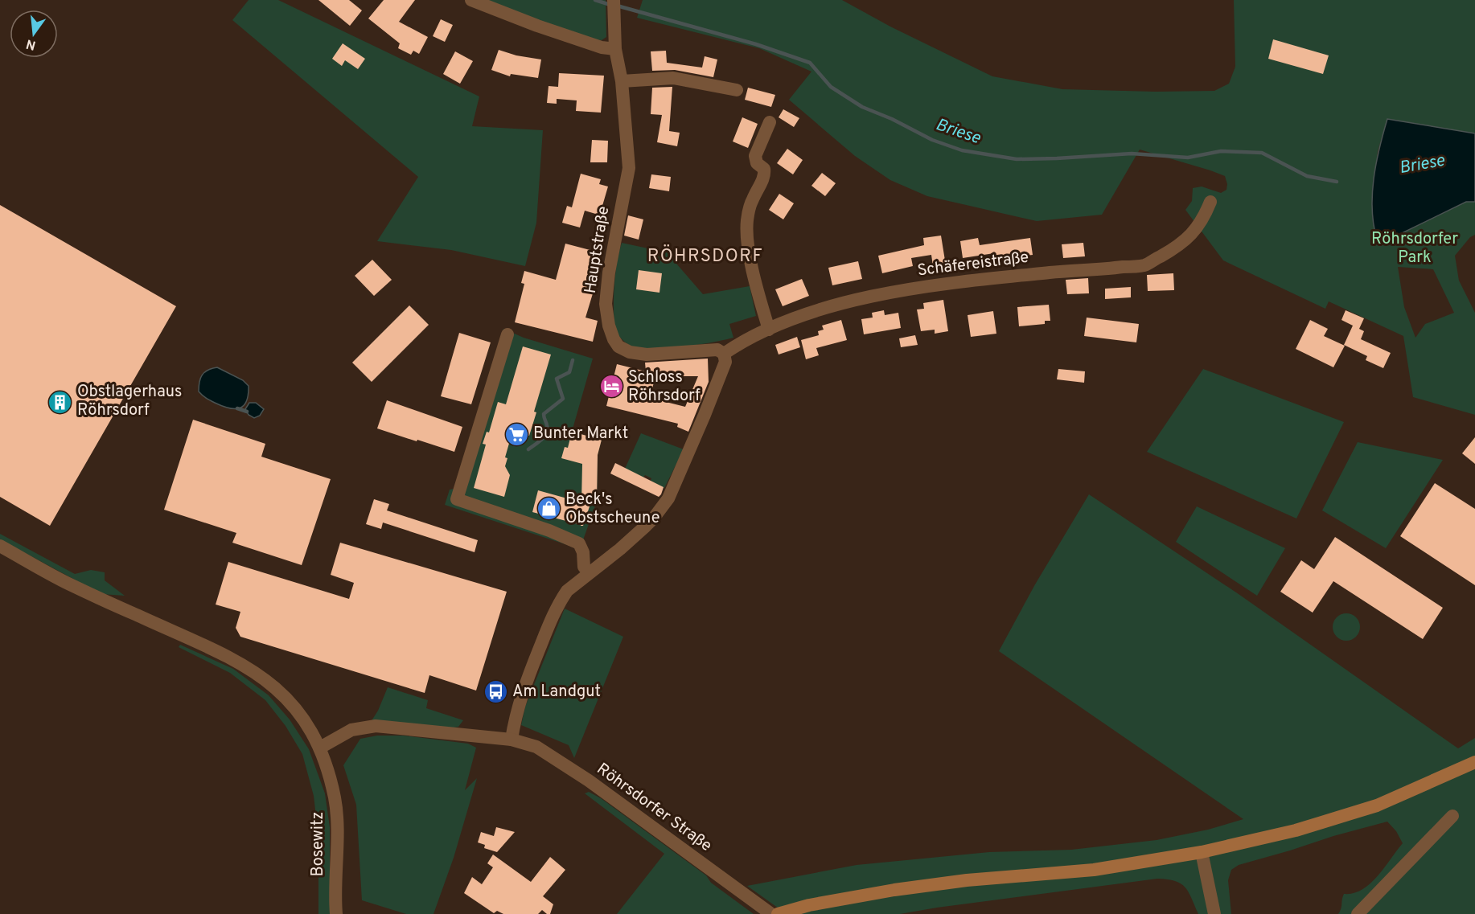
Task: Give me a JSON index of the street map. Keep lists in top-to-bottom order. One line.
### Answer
{"streets":{"street":["Hauptstraße","Schäfereistraße","Röhrsdorfer Straße","Bosewitz"]},"crossings":[["Hauptstraße","Schäfereistraße"],["Röhrsdorfer Straße","Bosewitz"]],"districts":["RÖHRSDORF"],"water":["Briese"],"parks":["Röhrsdorfer Park"],"places":{"hotel":["Schloss Röhrsdorf"],"building":["Obstlagerhaus Röhrsdorf"],"supermarket":["Bunter Markt"],"shop":["Beck's Obstscheune"],"bus stop":["Am Landgut"]},"north":"bottom"}
